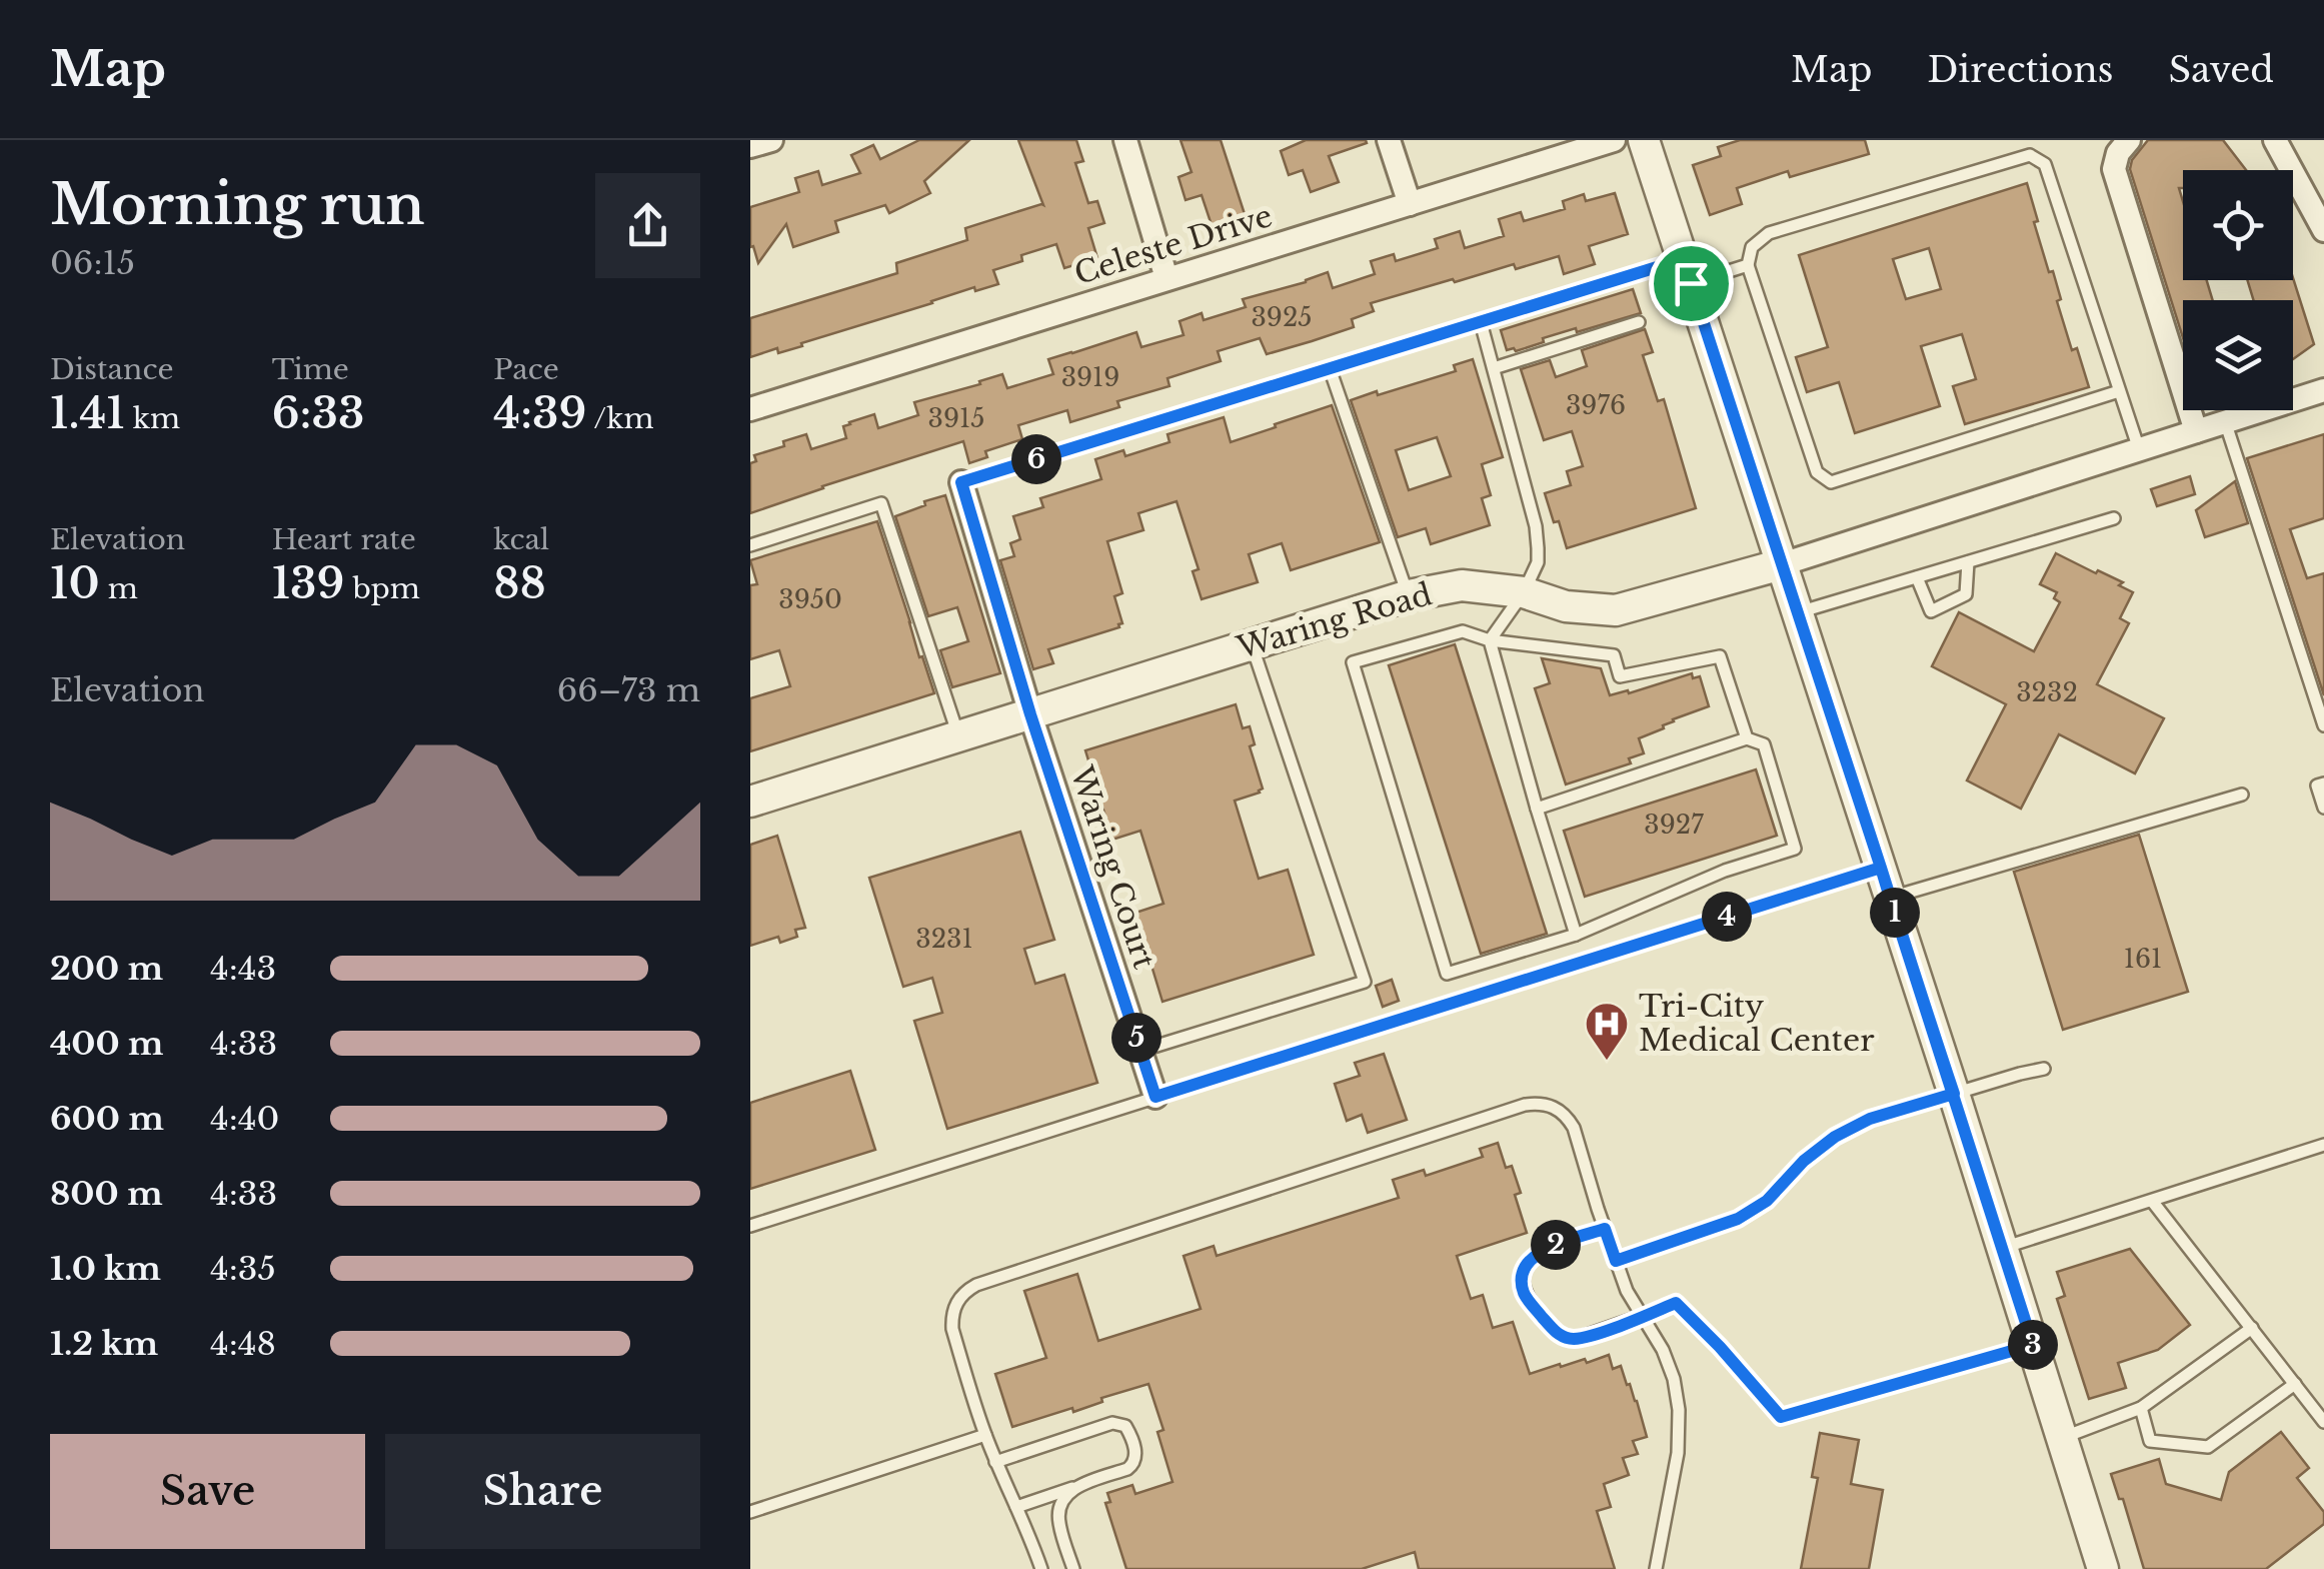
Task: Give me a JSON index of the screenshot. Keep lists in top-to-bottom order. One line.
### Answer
{"streets":{"street":["Celeste Drive","Waring Road","Waring Court"]},"crossings":[["Waring Road","Waring Court"]],"places":{"hospital":["Tri-City Medical Center"]},"house_numbers":["3925","3919","3976","3915","3950","3232","3927","3231","161"],"page":{"header":"Map","nav":["Map","Directions","Saved"],"heading":["Morning run","06:15"],"stats":[["Distance","1.41 km"],["Time","6:33"],["Pace","4:39 /km"],["Elevation","10 m"],["Heart rate","139 bpm"],["kcal","88"]],"pins":["6","1","4","5","2","3"],"chart":["Elevation","66–73 m"],"list":[{"name":"200 m","note":"4:43"},{"name":"400 m","note":"4:33"},{"name":"600 m","note":"4:40"},{"name":"800 m","note":"4:33"},{"name":"1.0 km","note":"4:35"},{"name":"1.2 km","note":"4:48"}],"buttons":["Save","Share"]}}
